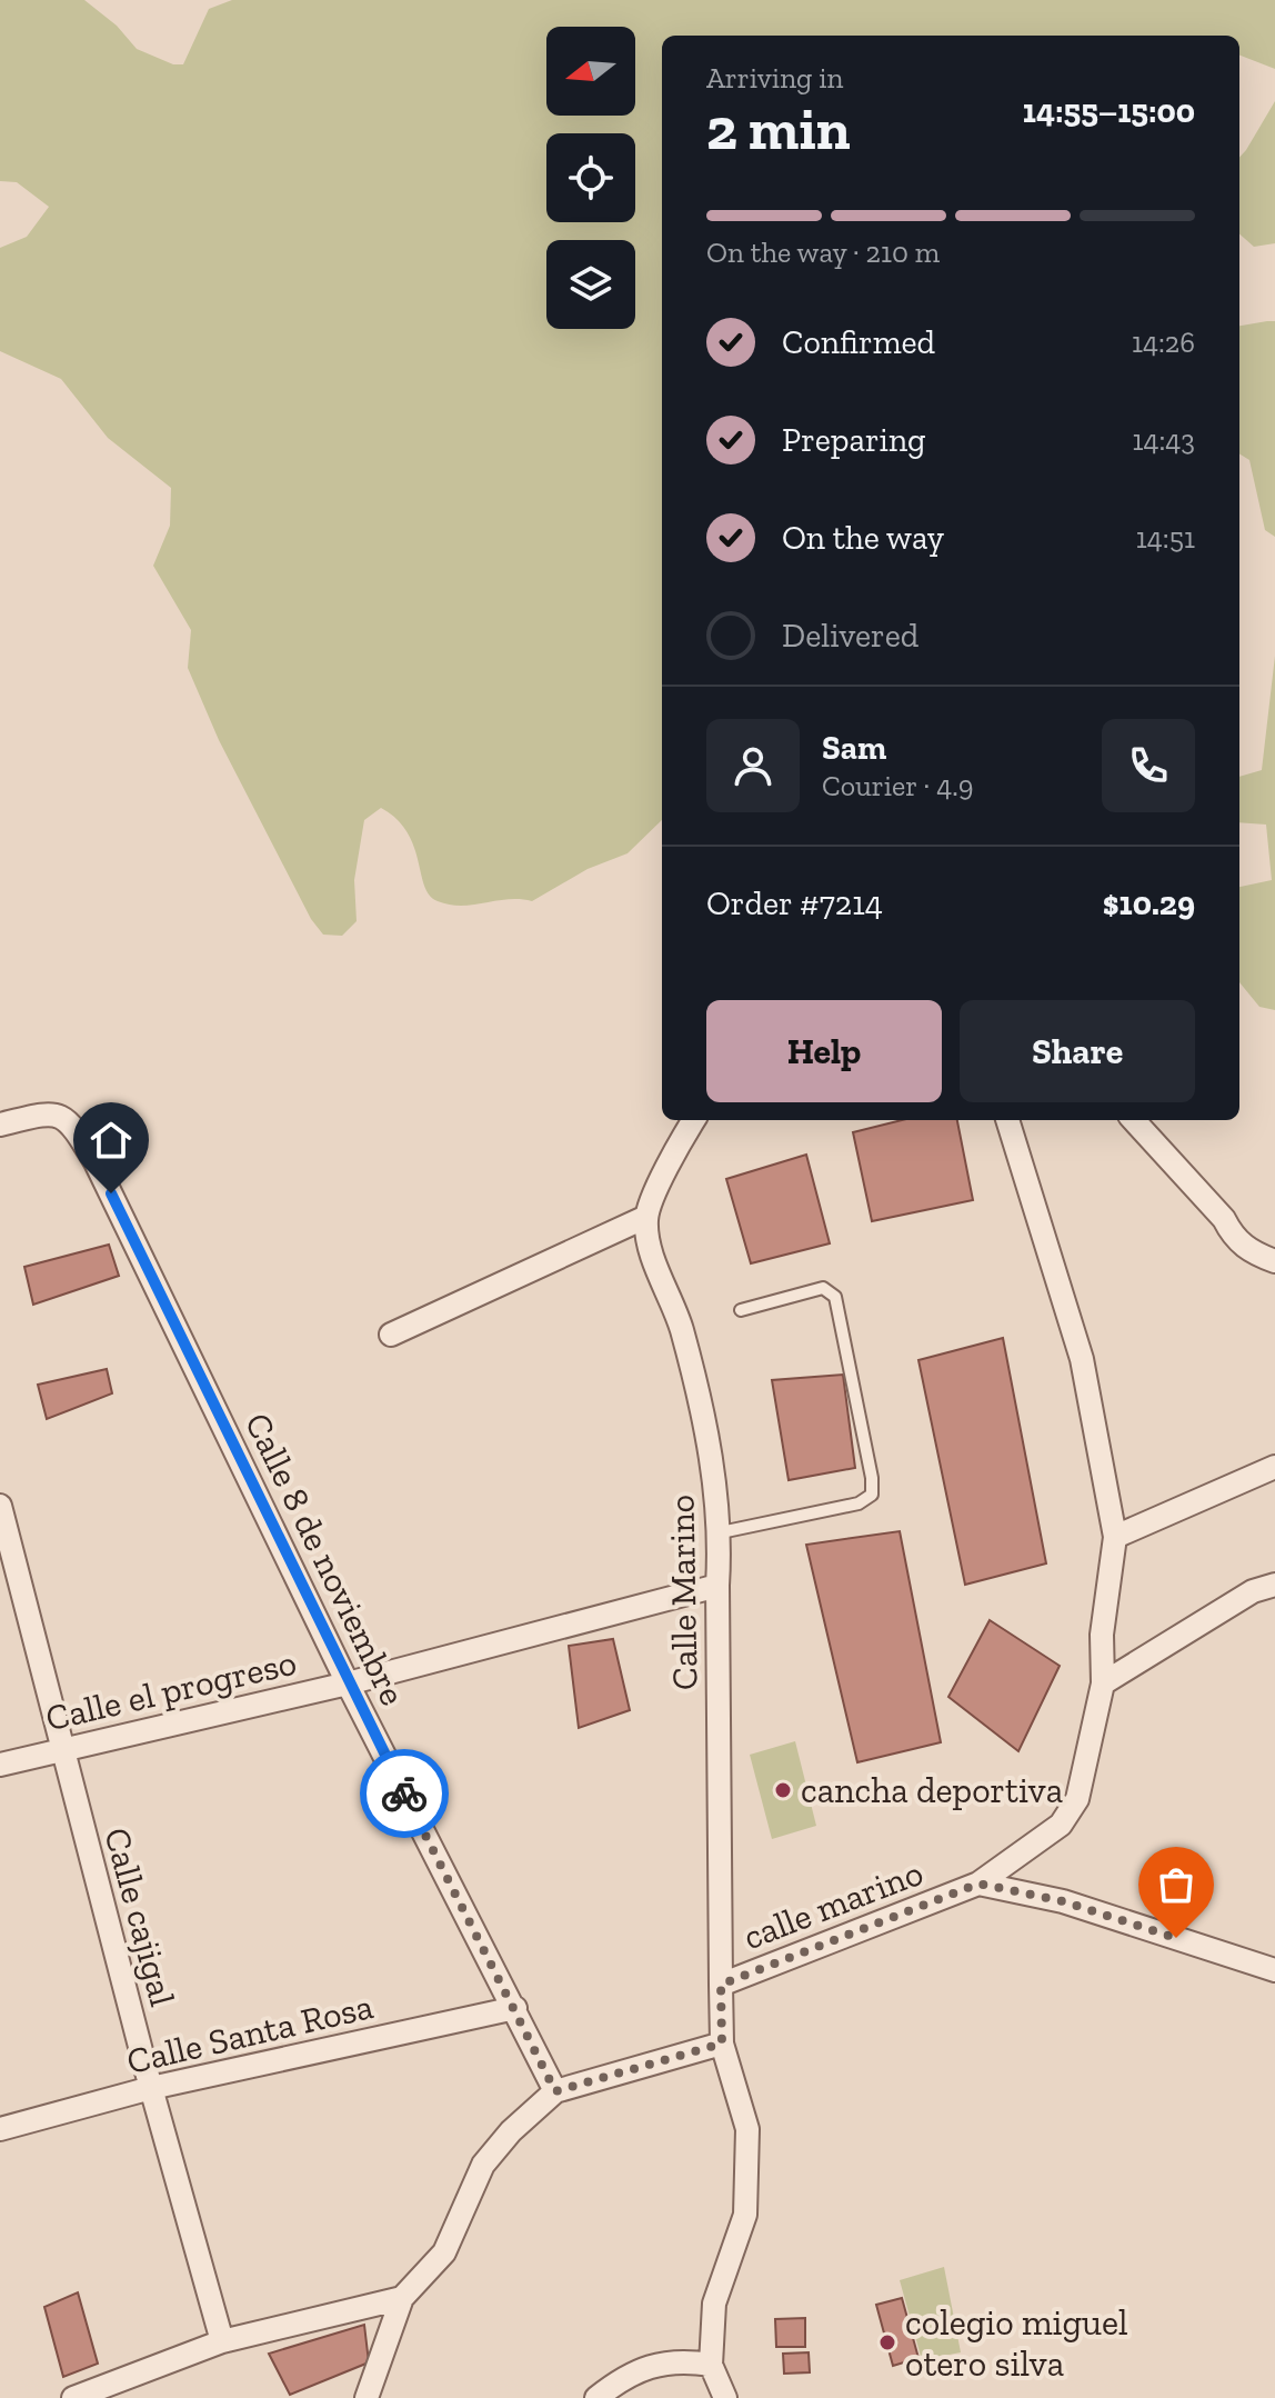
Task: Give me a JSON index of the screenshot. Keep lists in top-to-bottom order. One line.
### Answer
{"streets":{"street":["Calle 8 de noviembre","Calle Marino","Calle el progreso","calle marino","Calle cajigal","Calle Santa Rosa"]},"crossings":[["Calle 8 de noviembre","Calle el progreso"],["Calle 8 de noviembre","Calle Santa Rosa"],["Calle Marino","Calle el progreso"],["Calle Marino","calle marino"],["Calle el progreso","Calle cajigal"],["Calle cajigal","Calle Santa Rosa"]],"places":["cancha deportiva","colegio miguel otero silva"],"north":"left","page":{"heading":["2 min","Arriving in","14:55–15:00"],"panel":["Sam","Courier · 4.9","Order #7214","$10.29"],"bar":"On the way · 210 m","list":[["Confirmed","14:26"],["Preparing","14:43"],["On the way","14:51"],"Delivered"],"buttons":["Help","Share"]}}
